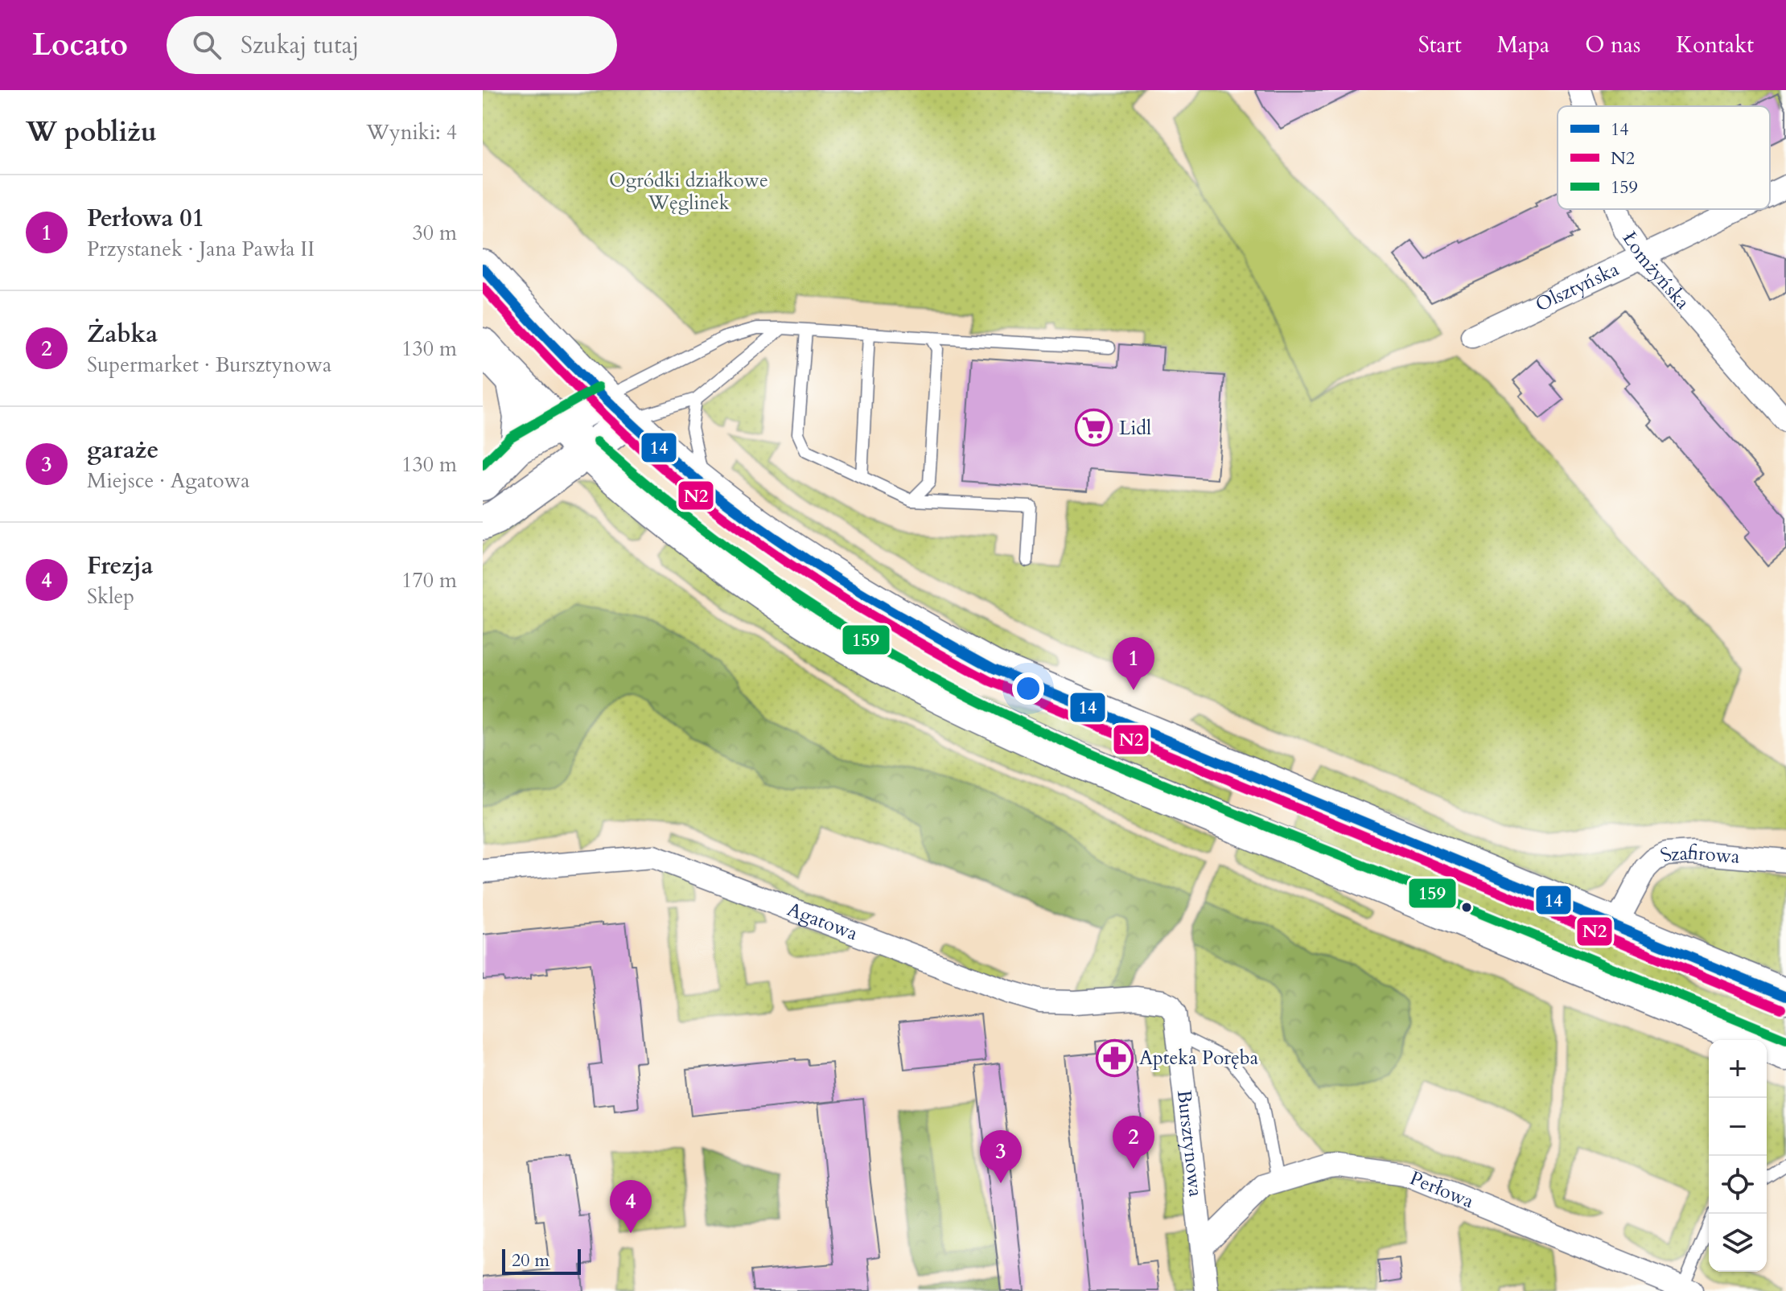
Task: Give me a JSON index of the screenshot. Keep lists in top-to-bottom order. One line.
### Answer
{"streets":{"street":["Łomżyńska","Olsztyńska","Szafirowa","Agatowa","Bursztynowa","Perłowa"]},"crossings":[["Łomżyńska","Olsztyńska"],["Agatowa","Bursztynowa"],["Bursztynowa","Perłowa"]],"parks":["Ogródki działkowe Węglinek"],"places":{"supermarket":["Lidl"],"pharmacy":["Apteka Poręba"]},"lines":["transit line 14","transit line N2","transit line 159"],"legend":["14","N2","159"],"scale_bar":"20 m","page":{"header":"Locato","search":"Szukaj tutaj","nav":["Start","Mapa","O nas","Kontakt"],"heading":["W pobliżu","Wyniki: 4"],"list":[{"mark":"1","name":"Perłowa 01","note":"Przystanek · Jana Pawła II","value":"30 m"},{"mark":"2","name":"Żabka","note":"Supermarket · Bursztynowa","value":"130 m"},{"mark":"3","name":"garaże","note":"Miejsce · Agatowa","value":"130 m"},{"mark":"4","name":"Frezja","note":"Sklep","value":"170 m"}],"pins":["1","2","3","4"],"map_buttons":["+","−"],"scale":"20 m"}}
